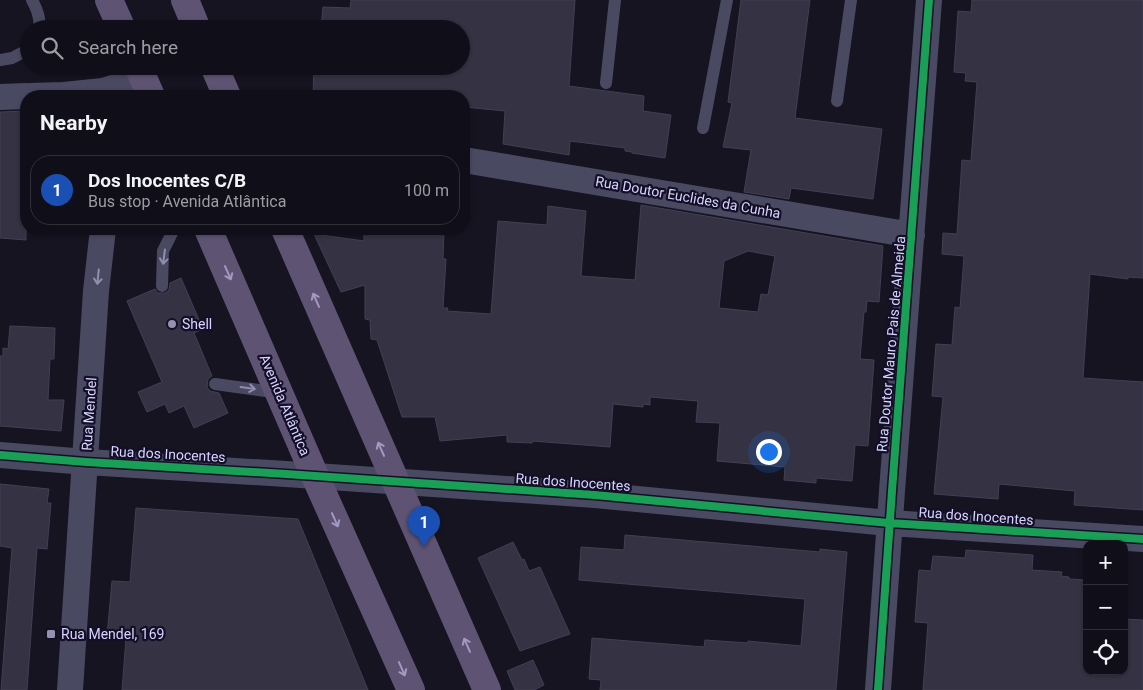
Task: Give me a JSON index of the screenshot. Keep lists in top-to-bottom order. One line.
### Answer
{"streets":{"main road":["Avenida Atlântica"],"street":["Rua Doutor Euclides da Cunha","Rua Doutor Mauro Pais de Almeida","Rua Mendel","Rua dos Inocentes"]},"crossings":[["Rua Doutor Euclides da Cunha","Rua Doutor Mauro Pais de Almeida"],["Rua Doutor Mauro Pais de Almeida","Rua dos Inocentes"],["Avenida Atlântica","Rua dos Inocentes"],["Rua Mendel","Rua dos Inocentes"]],"one_way":["Rua Mendel"],"places":{"other":["Shell"],"transit":["Rua Mendel, 169"]},"page":{"search":"Search here","heading":"Nearby","list":[{"mark":"1","name":"Dos Inocentes C/B","note":"Bus stop · Avenida Atlântica","value":"100 m"}],"pins":"1","map_buttons":["+","−"]}}
